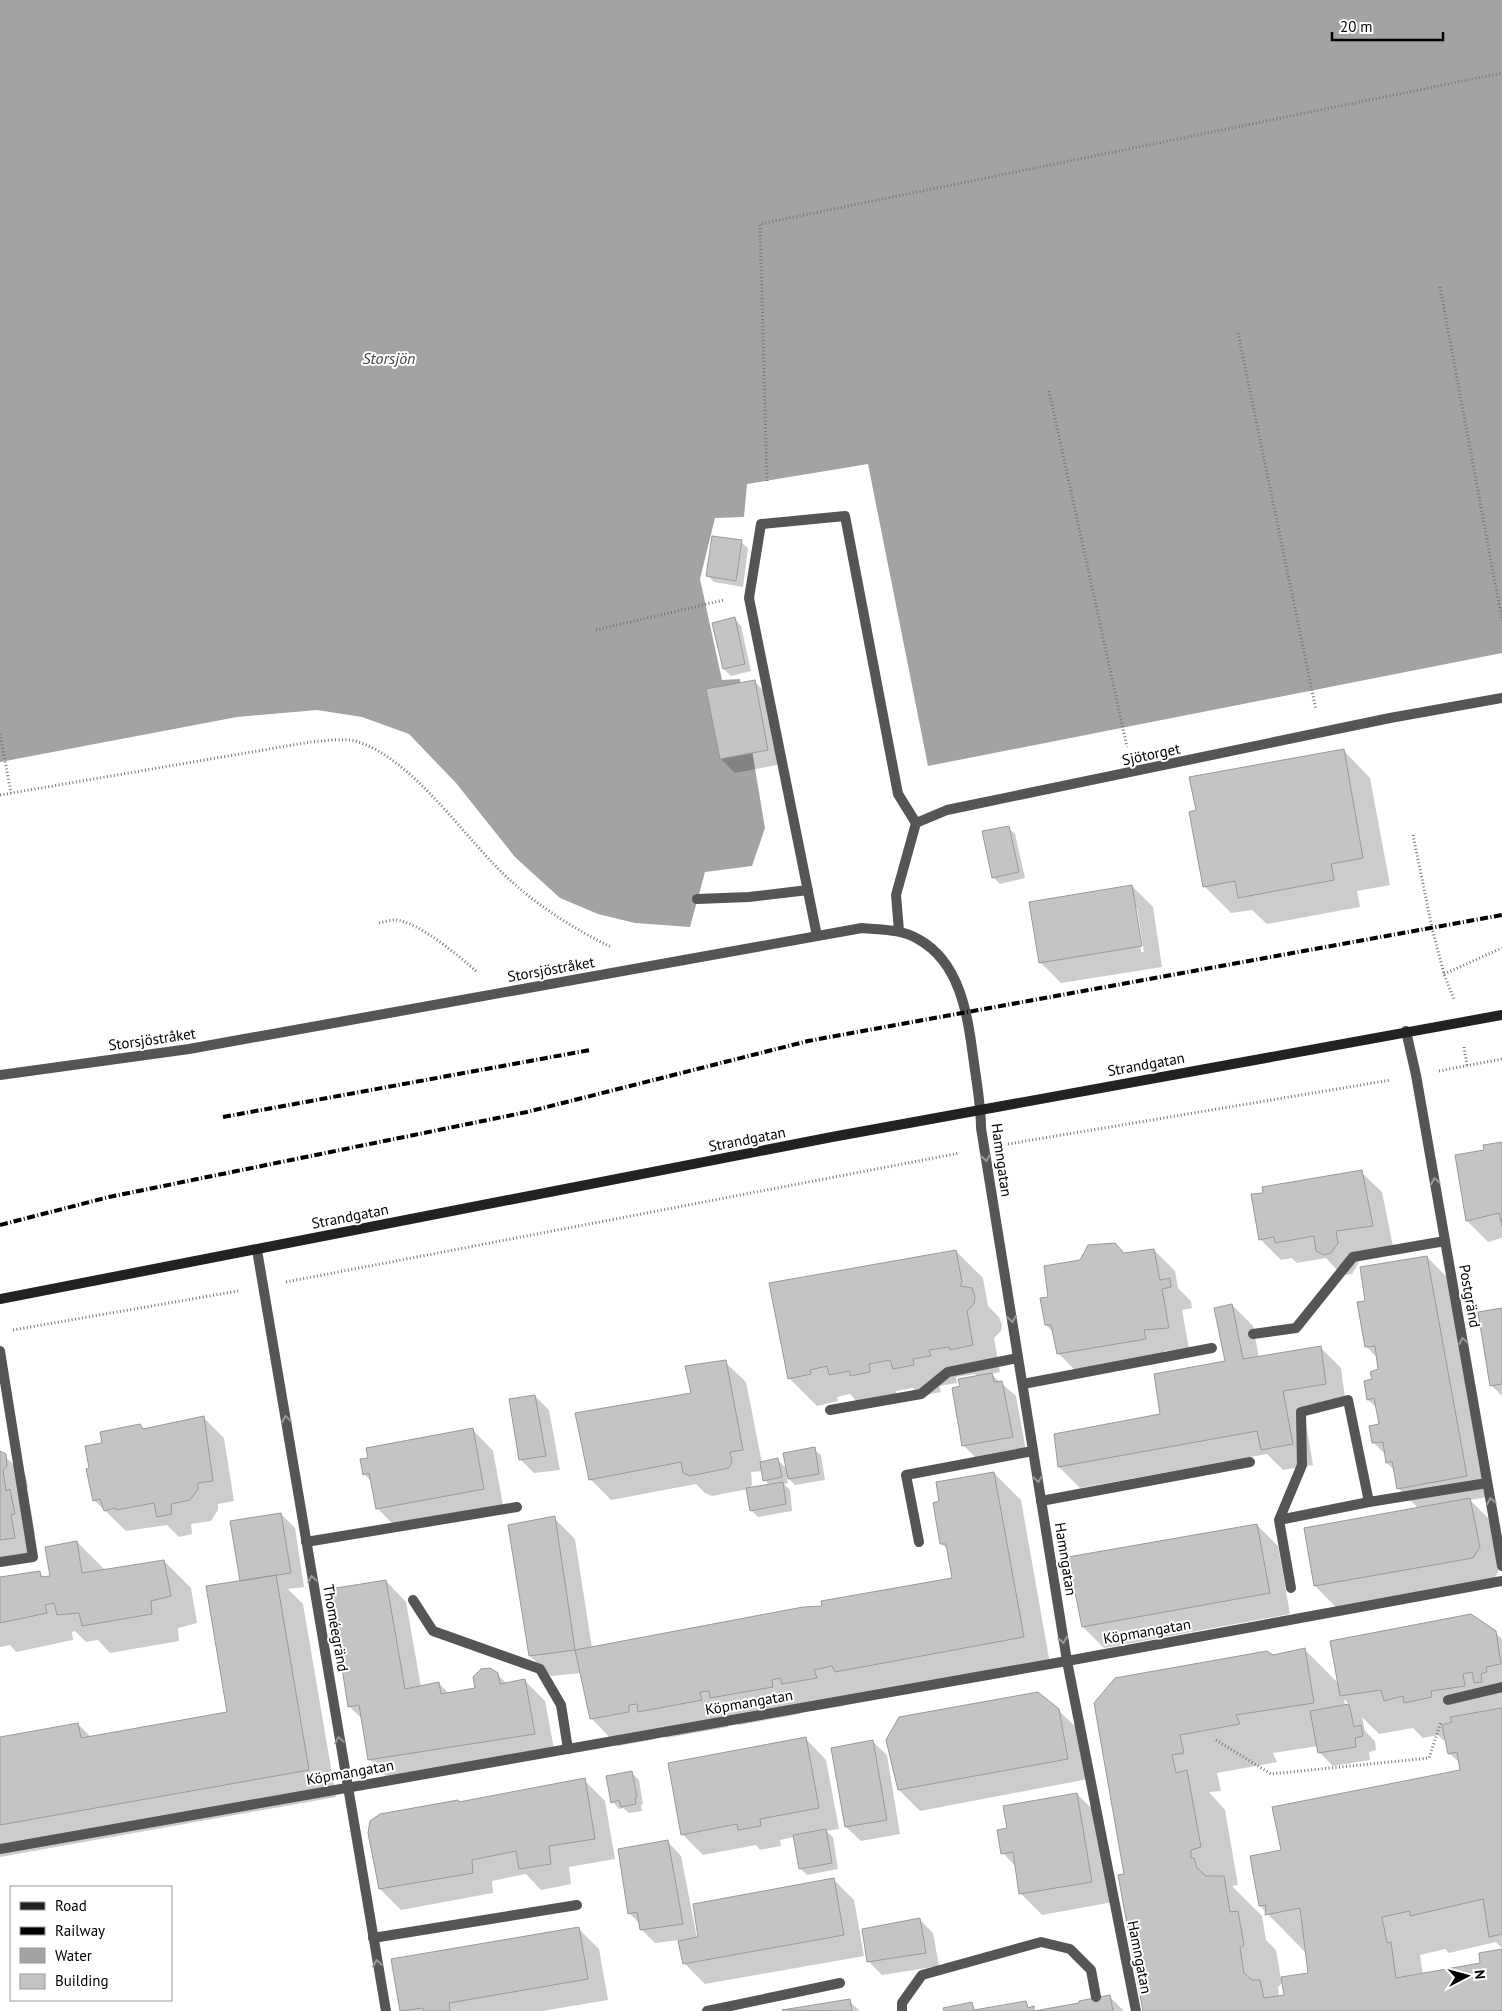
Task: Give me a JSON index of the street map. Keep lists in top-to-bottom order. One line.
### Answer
{"streets":{"main road":["Strandgatan"],"street":["Sjötorget","Storsjöstråket","Hamngatan","Postgränd","Thoméegränd","Köpmangatan"]},"crossings":[["Storsjöstråket","Strandgatan"],["Storsjöstråket","Hamngatan"],["Strandgatan","Hamngatan"],["Strandgatan","Postgränd"],["Strandgatan","Thoméegränd"],["Hamngatan","Köpmangatan"],["Thoméegränd","Köpmangatan"]],"one_way":["Hamngatan","Postgränd","Thoméegränd"],"water":["Storsjön"],"legend":["Road","Railway","Water","Building"],"scale_bar":"20 m","north":"right"}
